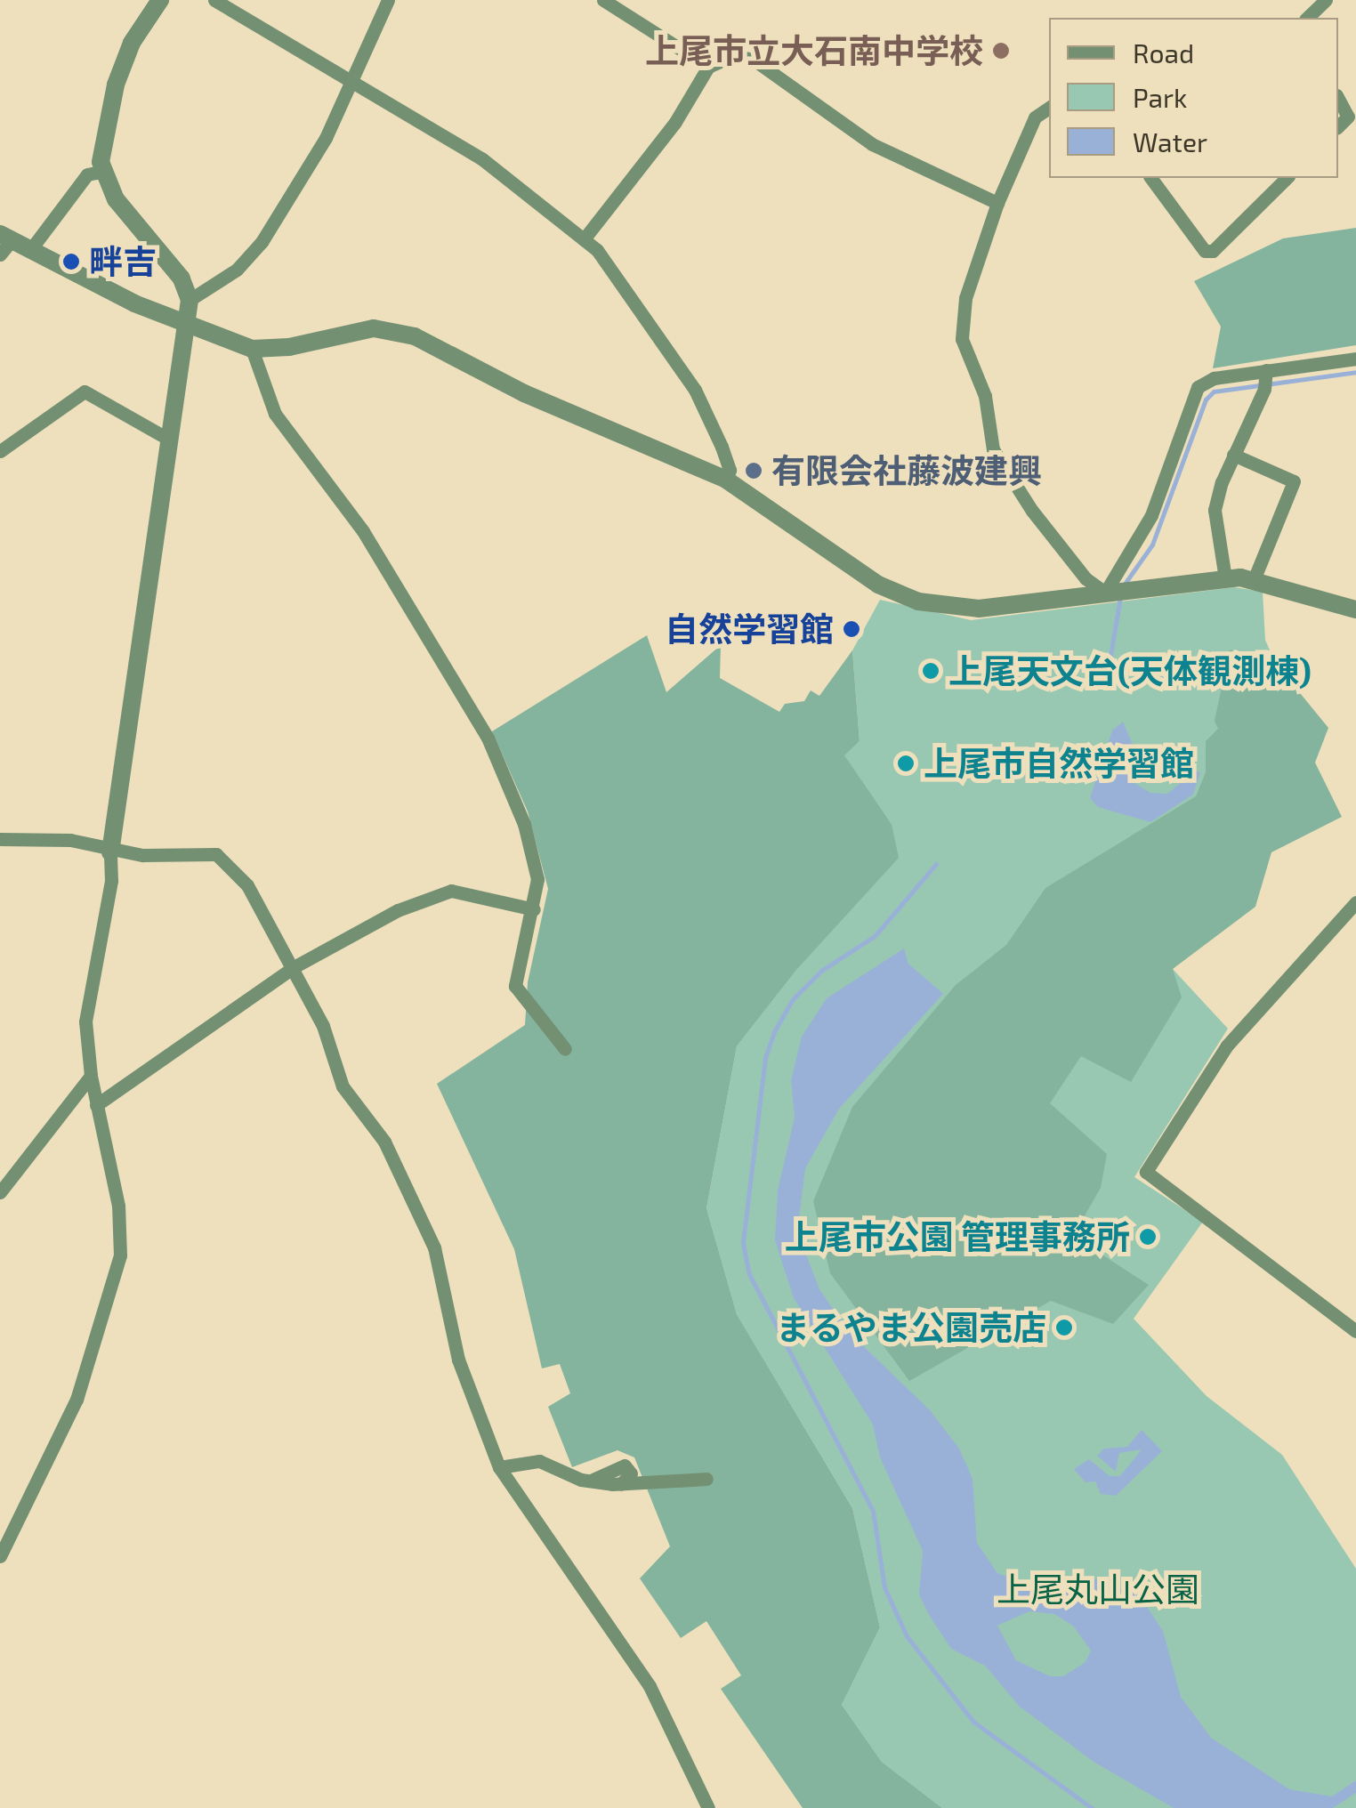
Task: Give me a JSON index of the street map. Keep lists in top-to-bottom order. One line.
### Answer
{"parks":["上尾丸山公園"],"places":["上尾市立大石南中学校","畔吉","有限会社藤波建興","自然学習館","上尾天文台(天体観測棟)","上尾市自然学習館","上尾市公園 管理事務所","まるやま公園売店"],"legend":["Road","Park","Water"]}
